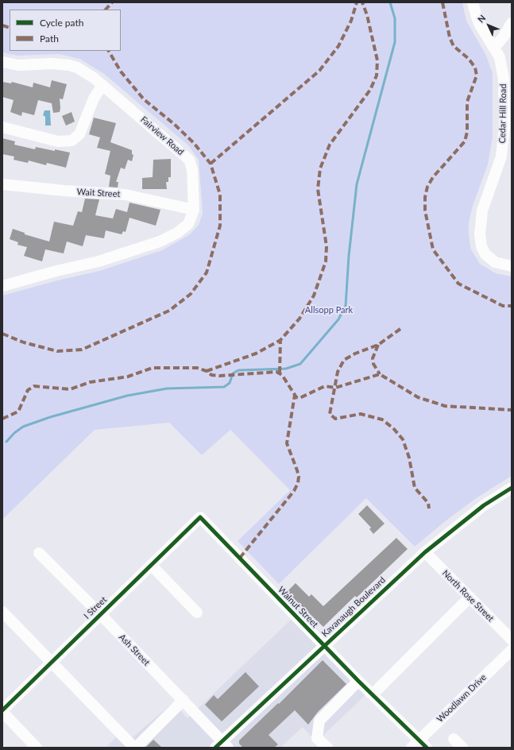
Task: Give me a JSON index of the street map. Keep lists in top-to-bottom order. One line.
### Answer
{"streets":{"street":["Cedar Hill Road","Fairview Road","Wait Street","North Rose Street","Walnut Street","Kavanaugh Boulevard","I Street","Ash Street","Woodlawn Drive"]},"crossings":[["Fairview Road","Wait Street"],["North Rose Street","Kavanaugh Boulevard"],["Walnut Street","Kavanaugh Boulevard"],["Walnut Street","I Street"],["Walnut Street","Woodlawn Drive"],["Kavanaugh Boulevard","Ash Street"],["I Street","Ash Street"]],"parks":["Allsopp Park"],"legend":["Cycle path","Path"],"north":"top left"}
